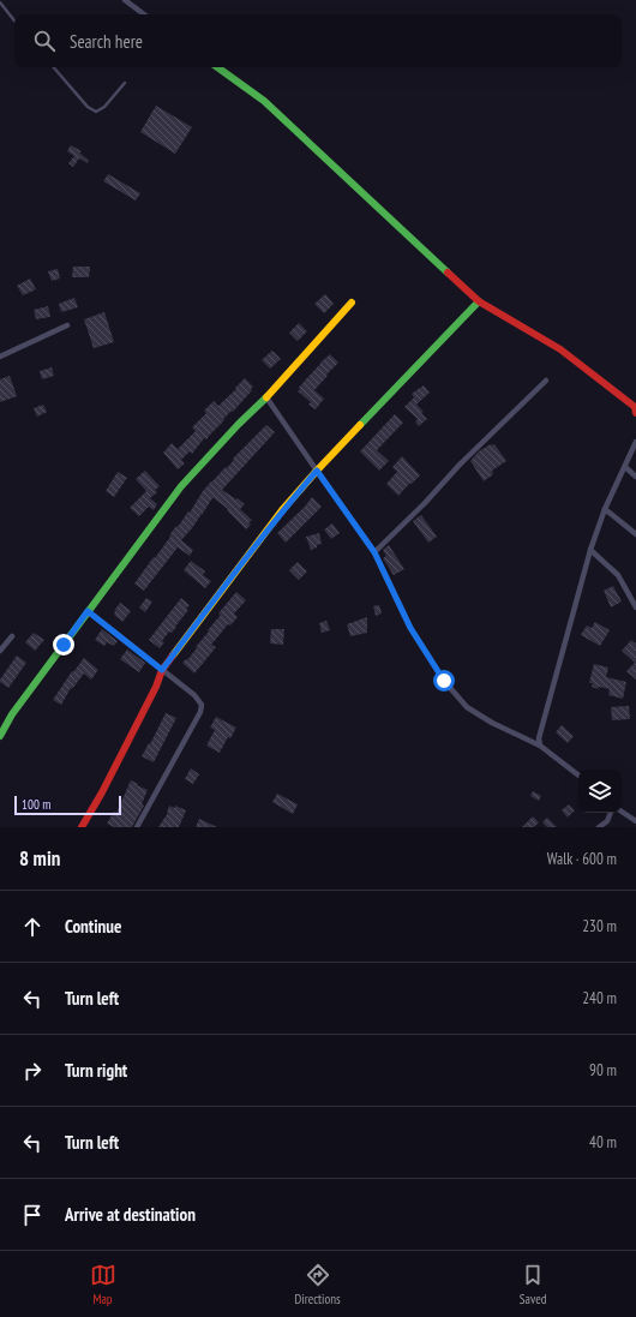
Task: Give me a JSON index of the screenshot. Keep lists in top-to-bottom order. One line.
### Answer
{"scale_bar":"100 m","page":{"search":"Search here","scale":"100 m","heading":["8 min","Walk · 600 m"],"list":[["Continue","230 m"],["Turn left","240 m"],["Turn right","90 m"],["Turn left","40 m"],"Arrive at destination"],"nav":["Map","Directions","Saved"]}}
